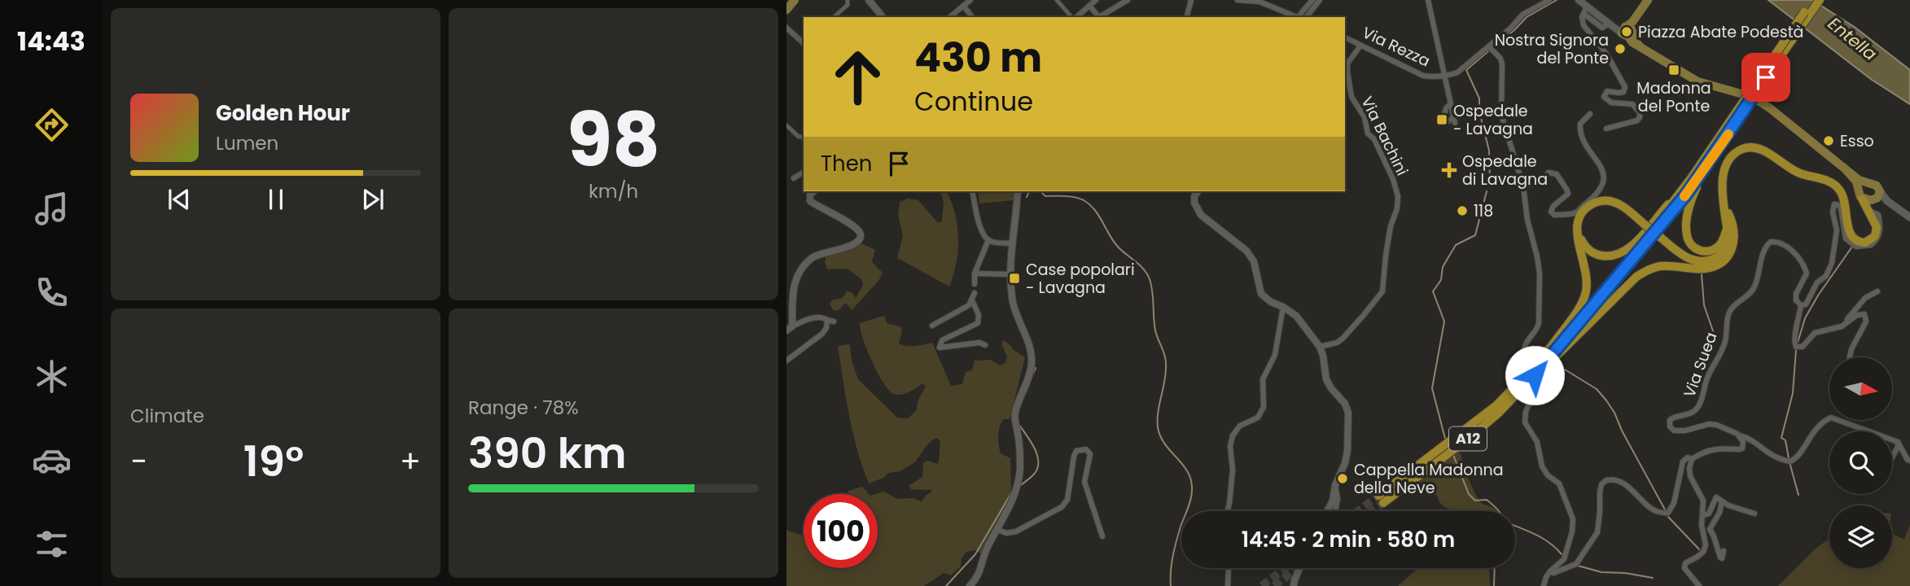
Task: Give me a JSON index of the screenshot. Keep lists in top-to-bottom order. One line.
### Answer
{"streets":{"highway":["A12"],"street":["Via Rezza","Via Bachini","Via Suea"]},"crossings":[["Via Rezza","Via Bachini"]],"water":["Entella"],"places":{"other":["Piazza Abate Podestà","Nostra Signora del Ponte","Esso","118","Cappella Madonna della Neve"],"transit":["Madonna del Ponte","Ospedale - Lavagna","Case popolari - Lavagna"],"health":["Ospedale di Lavagna"]},"north":"right","page":{"tabs":"14:43","tile":[["98","km/h"],"Climate",["Range · 78%","390 km"]],"turn":["430 m","Continue"],"song":["Golden Hour","Lumen"],"then":"Then","heat":["−","19°","+"],"limit":"100","trip":"14:45 · 2 min · 580 m"}}
